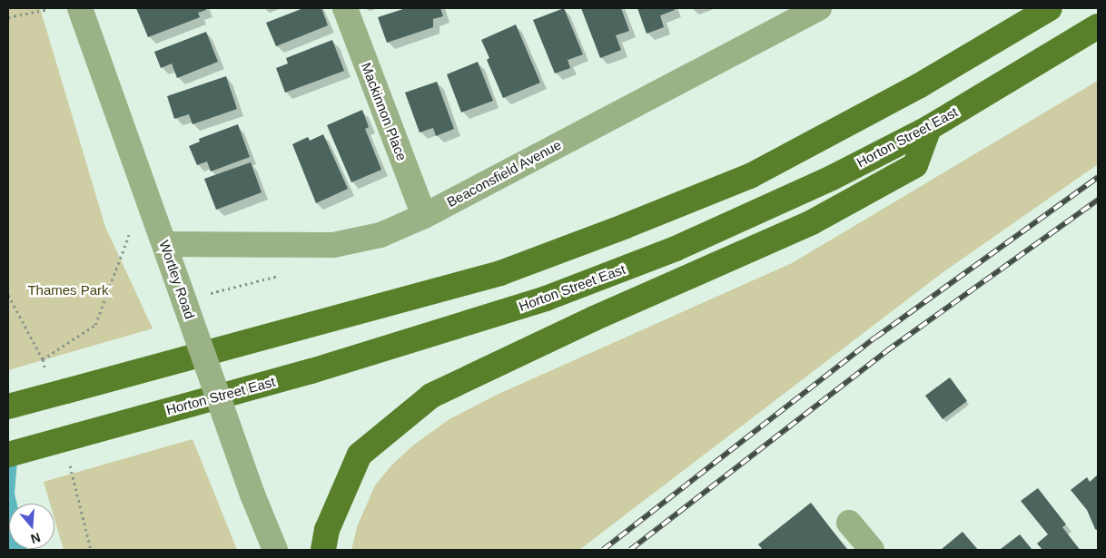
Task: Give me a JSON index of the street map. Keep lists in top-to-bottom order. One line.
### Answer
{"streets":{"main road":["Horton Street East"],"street":["Mackinnon Place","Beaconsfield Avenue","Wortley Road"]},"crossings":[["Mackinnon Place","Beaconsfield Avenue"],["Beaconsfield Avenue","Wortley Road"]],"parks":["Thames Park"],"north":"bottom"}
